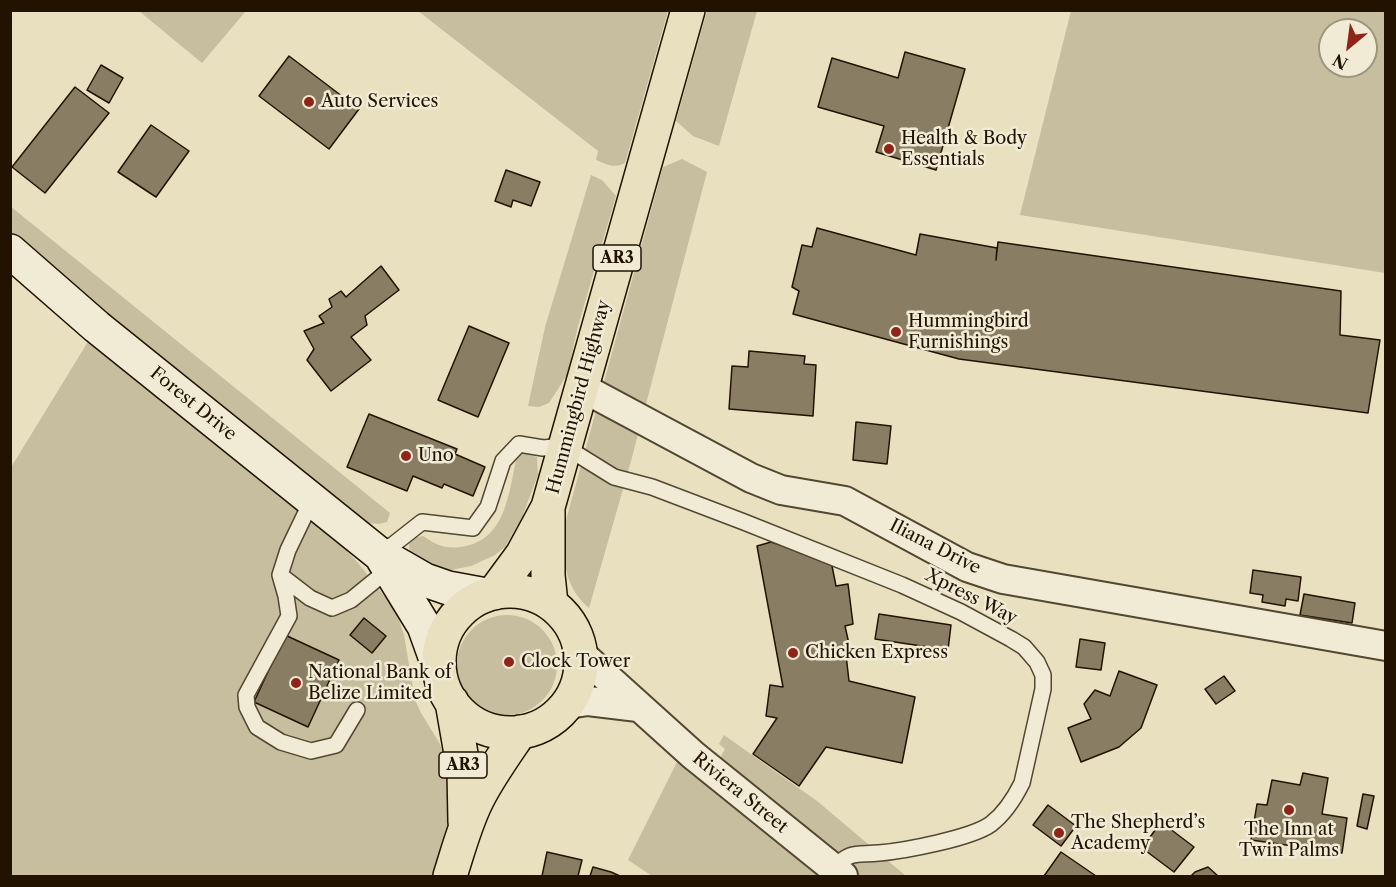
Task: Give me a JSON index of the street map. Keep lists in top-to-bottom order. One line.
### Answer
{"streets":{"main road":["AR3","Hummingbird Highway","Forest Drive"],"street":["Iliana Drive","Riviera Street"],"lane":["Xpress Way"]},"crossings":[["AR3","Hummingbird Highway"],["AR3","Forest Drive"],["AR3","Riviera Street"],["Hummingbird Highway","Forest Drive"],["Hummingbird Highway","Iliana Drive"],["Hummingbird Highway","Xpress Way"],["Hummingbird Highway","Riviera Street"],["Forest Drive","Riviera Street"],["Xpress Way","Riviera Street"]],"places":["Auto Services","Health & Body Essentials","Hummingbird Furnishings","Uno","Chicken Express","Clock Tower","National Bank of Belize Limited","The Inn at Twin Palms","The Shepherd’s Academy"],"north":"bottom left"}
